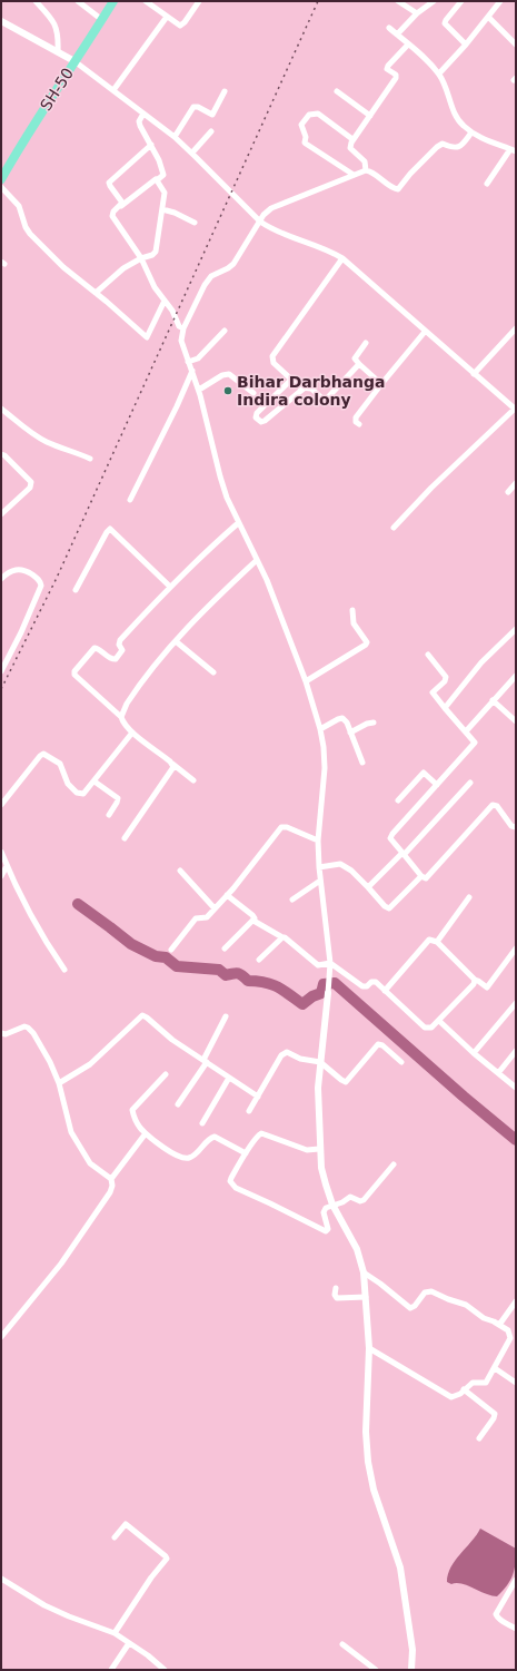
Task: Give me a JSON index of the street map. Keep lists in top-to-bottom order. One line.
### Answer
{"streets":{"main road":["SH-50"]},"places":["Bihar Darbhanga Indira colony"]}
